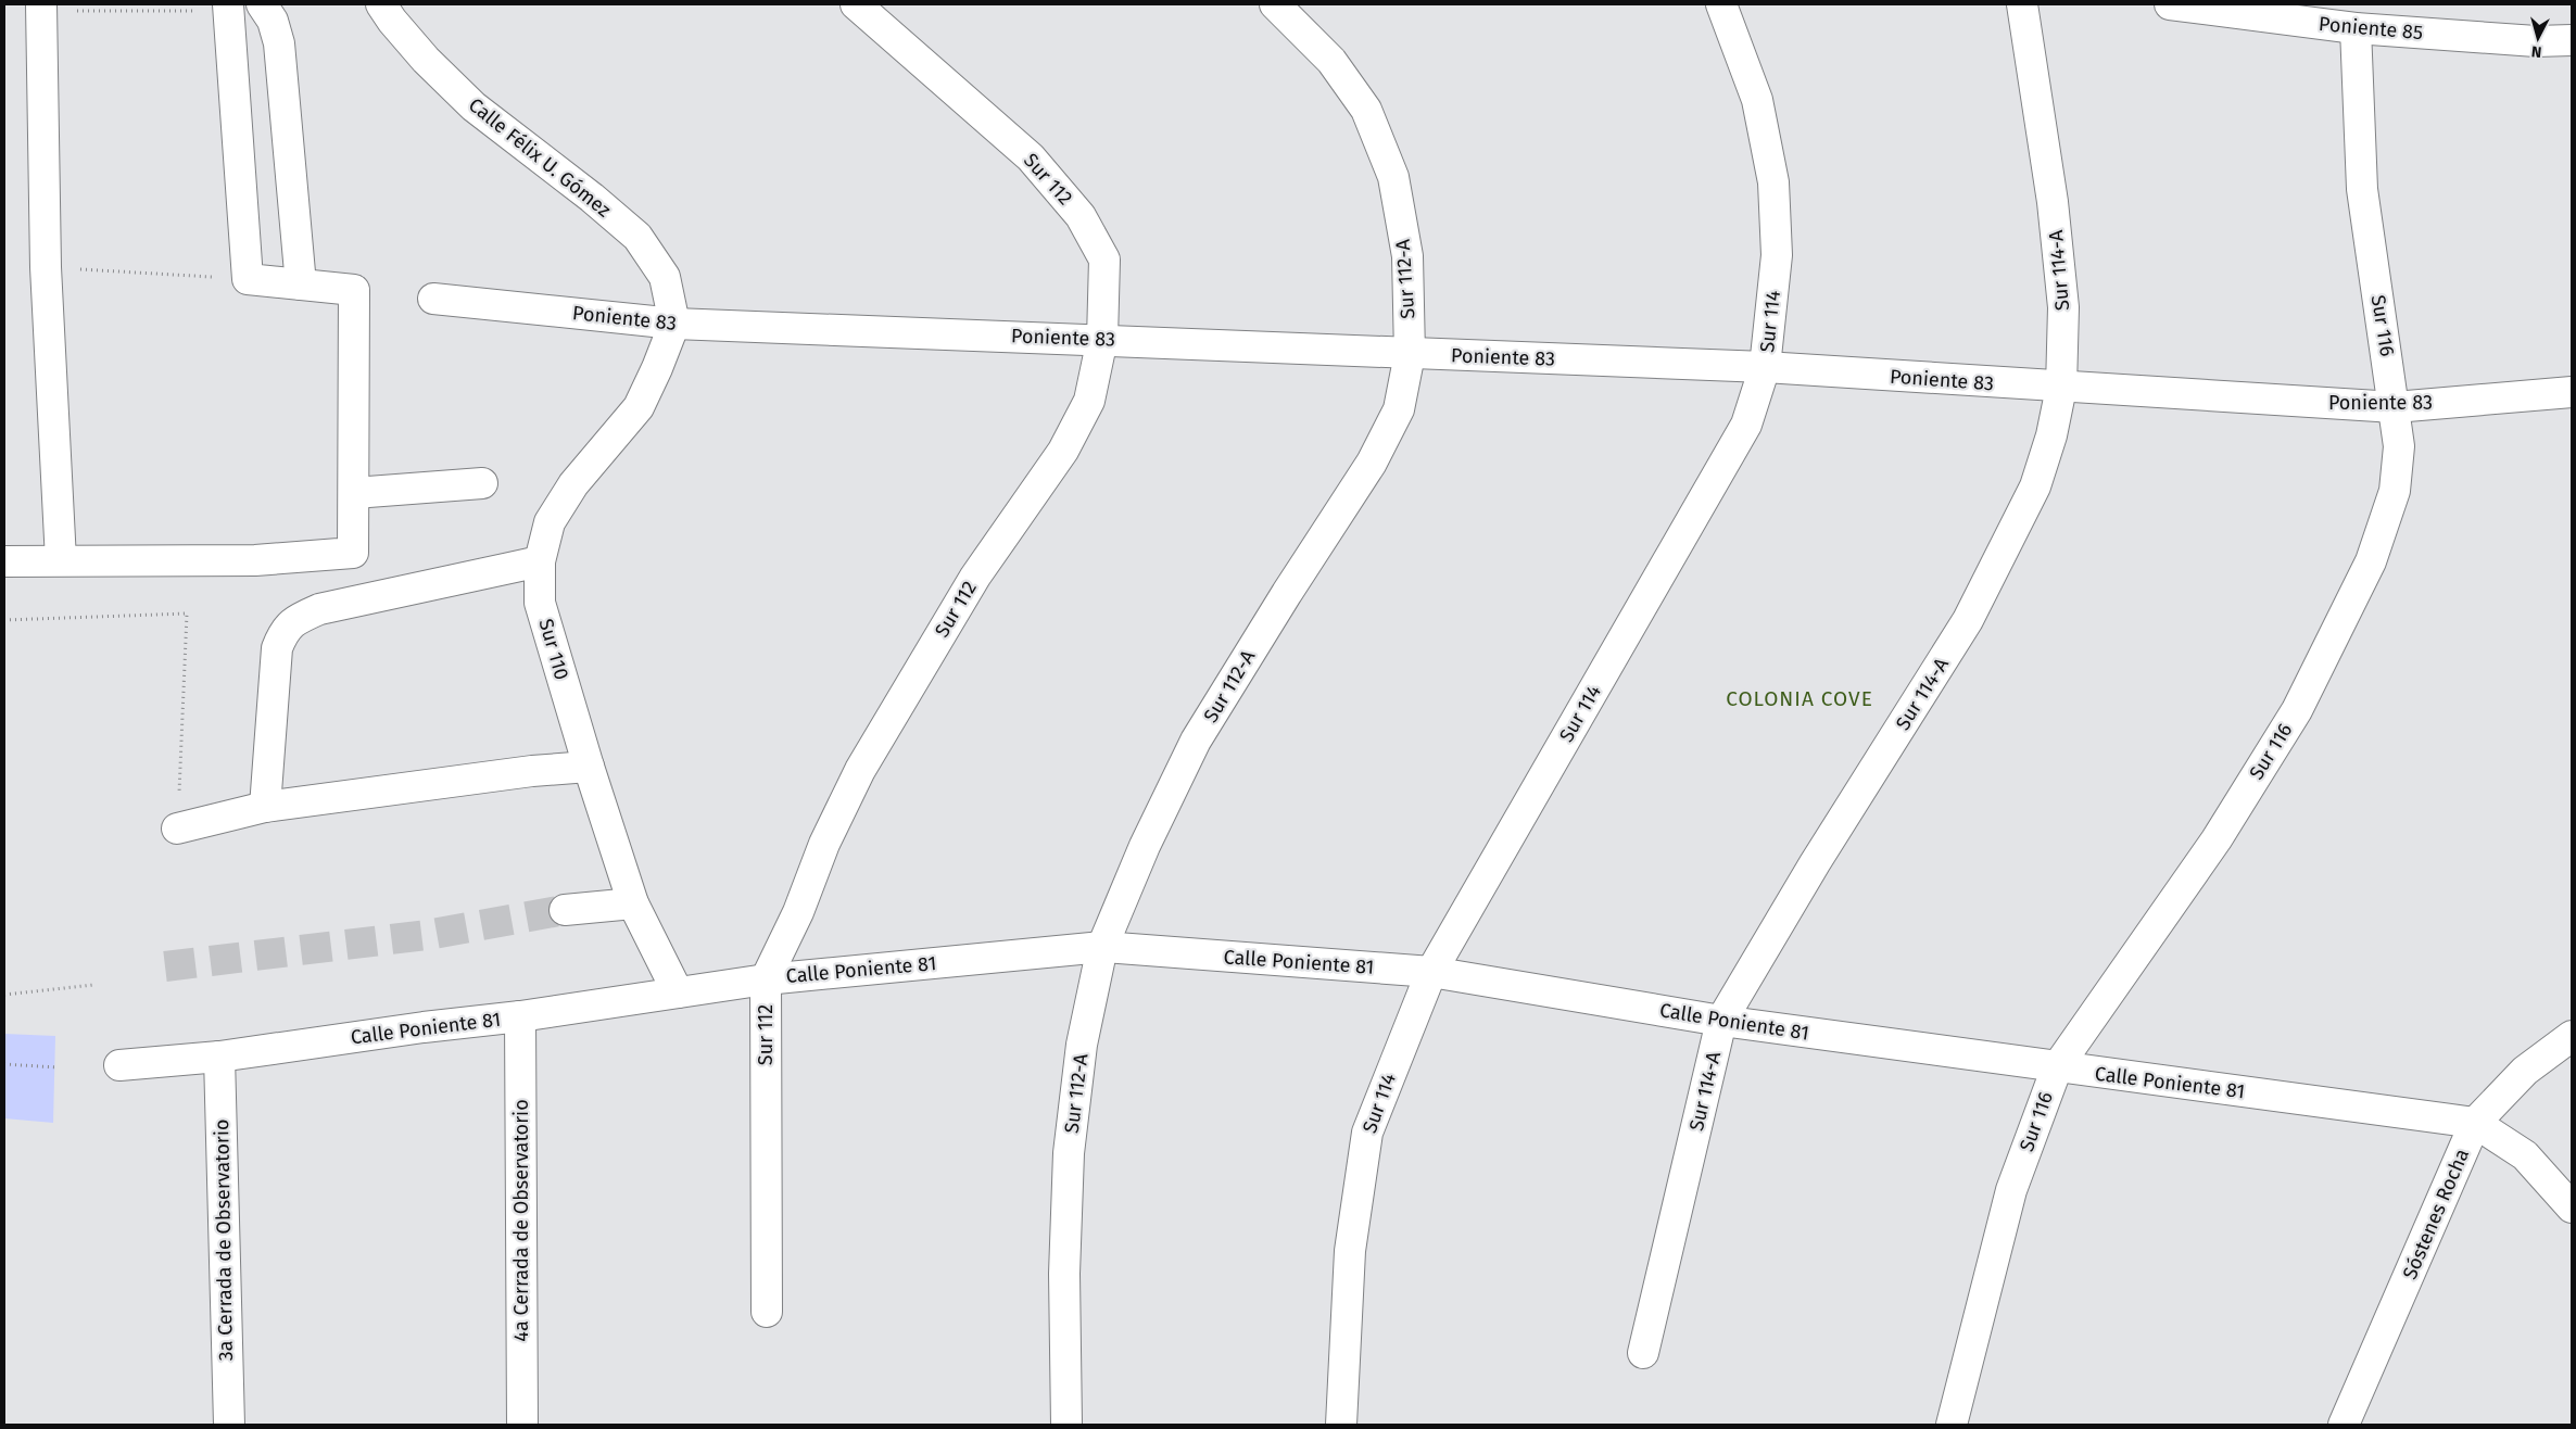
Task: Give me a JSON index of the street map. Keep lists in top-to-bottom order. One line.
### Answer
{"streets":{"street":["Poniente 85","Calle Félix U. Gómez","Sur 112","Sur 114-A","Sur 112-A","Poniente 83","Sur 114","Sur 116","Sur 110","Calle Poniente 81","Sóstenes Rocha","4a Cerrada de Observatorio","3a Cerrada de Observatorio"]},"crossings":[["Poniente 85","Sur 116"],["Calle Félix U. Gómez","Poniente 83"],["Calle Félix U. Gómez","Sur 110"],["Sur 112","Poniente 83"],["Sur 112","Calle Poniente 81"],["Sur 114-A","Poniente 83"],["Sur 114-A","Calle Poniente 81"],["Sur 112-A","Poniente 83"],["Sur 112-A","Calle Poniente 81"],["Poniente 83","Sur 114"],["Poniente 83","Sur 116"],["Poniente 83","Sur 110"],["Sur 114","Calle Poniente 81"],["Sur 116","Calle Poniente 81"],["Sur 110","Calle Poniente 81"],["Calle Poniente 81","Sóstenes Rocha"],["Calle Poniente 81","4a Cerrada de Observatorio"],["Calle Poniente 81","3a Cerrada de Observatorio"]],"districts":["COLONIA COVE"],"north":"bottom"}
